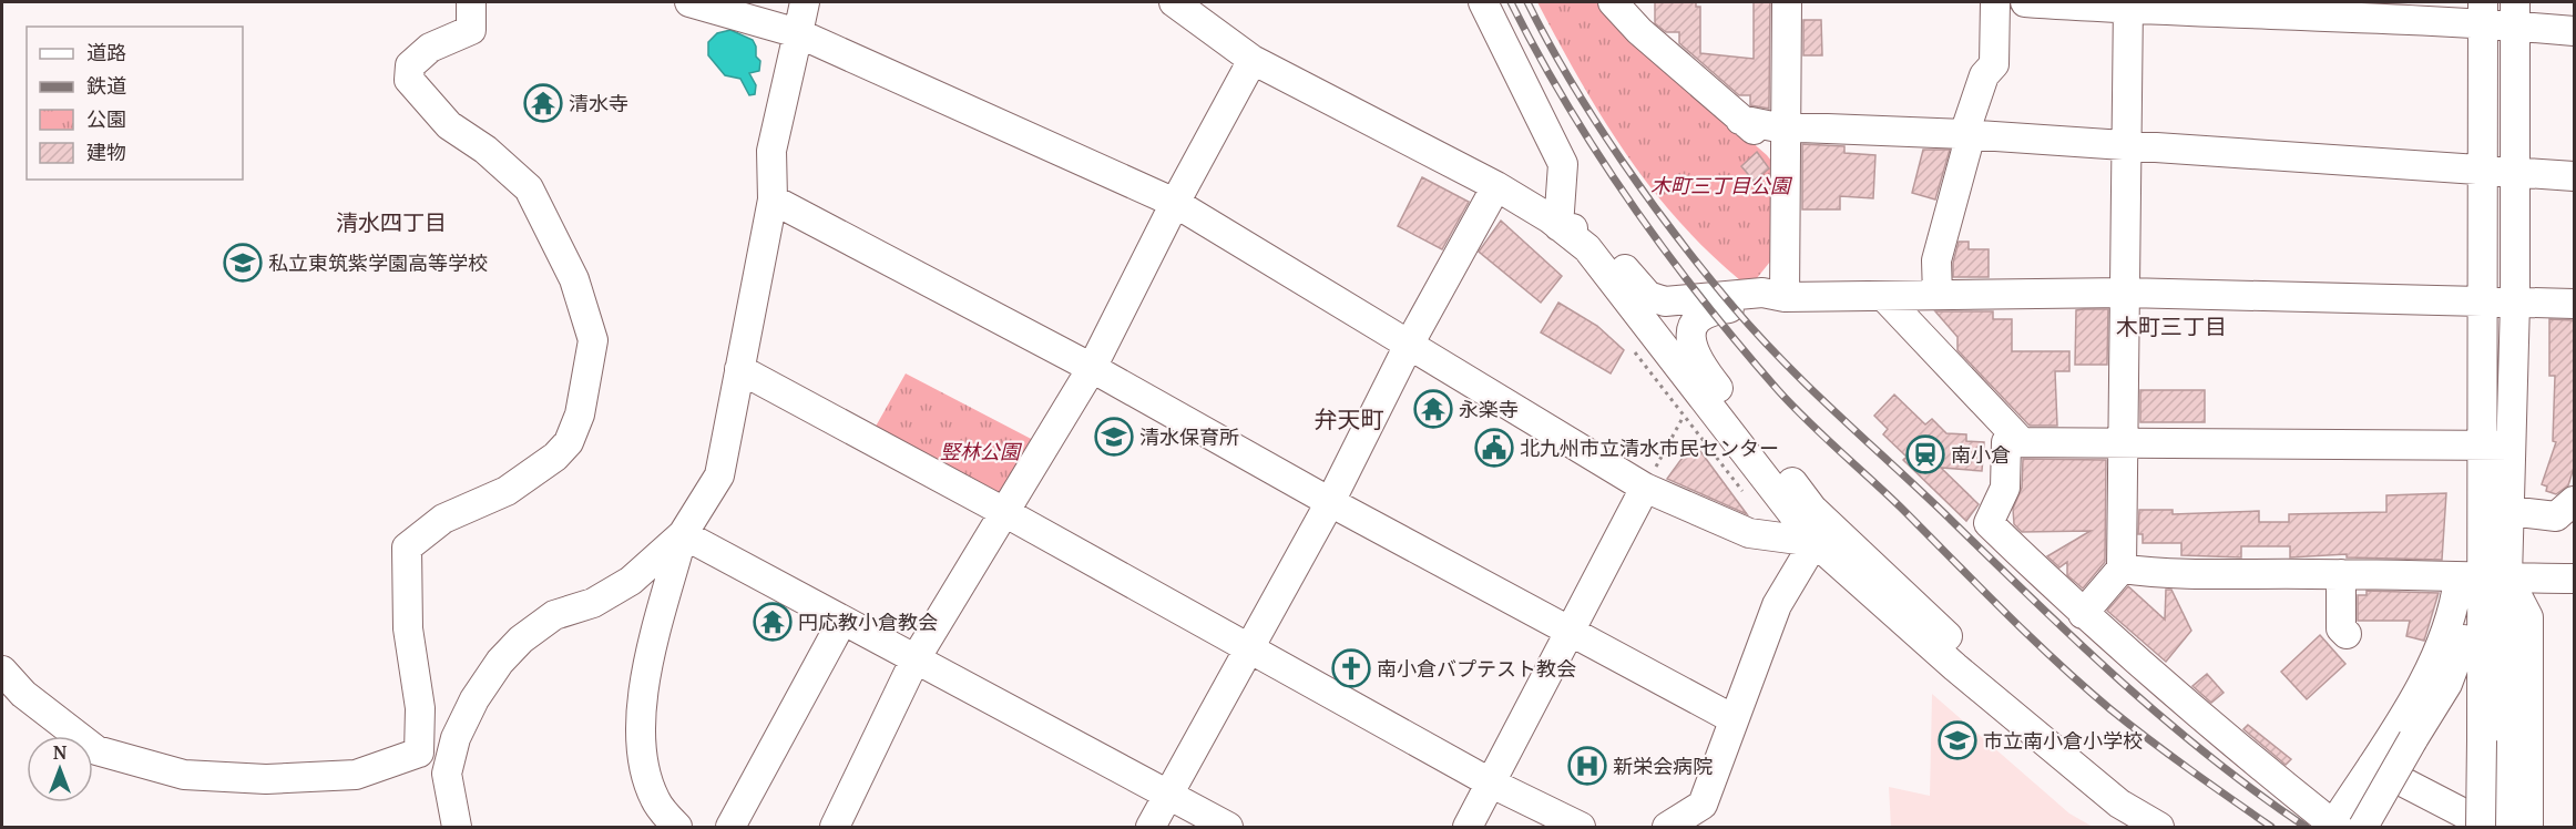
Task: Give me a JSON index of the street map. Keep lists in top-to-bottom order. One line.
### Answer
{"districts":["清水四丁目","木町三丁目","弁天町"],"parks":["木町三丁目公園","竪林公園"],"places":{"temple":["清水寺","永楽寺","円応教小倉教会"],"school or university":["私立東筑紫学園高等学校","清水保育所","市立南小倉小学校"],"public building":["北九州市立清水市民センター"],"station":["南小倉"],"church":["南小倉バプテスト教会"],"hospital":["新栄会病院"]},"legend":["道路","鉄道","公園","建物"],"north":"top"}
